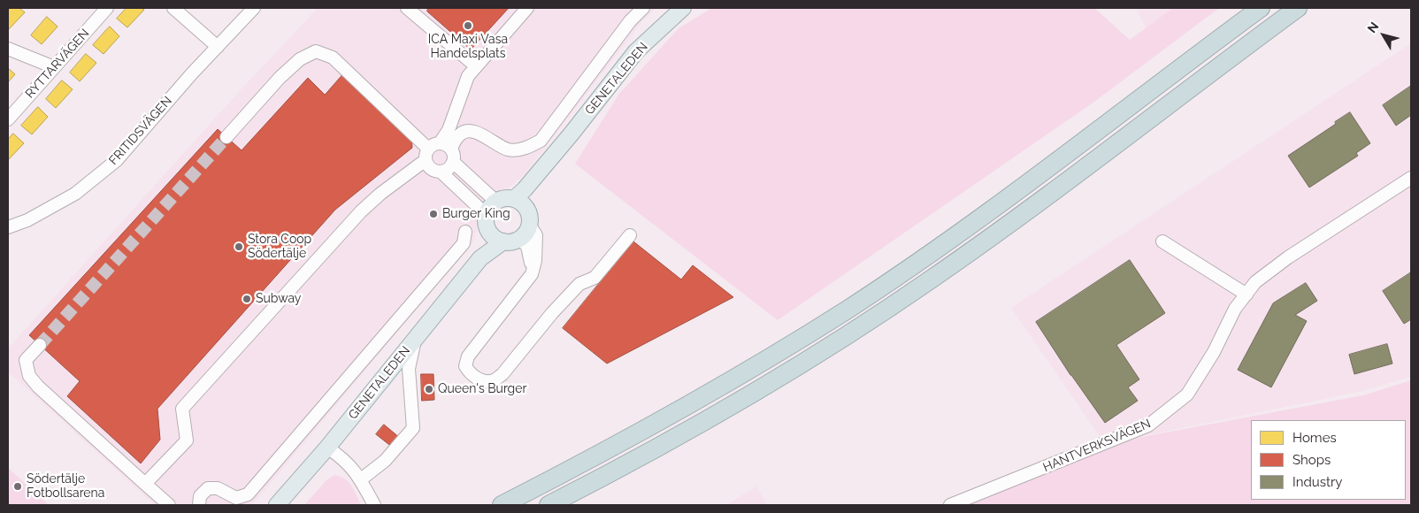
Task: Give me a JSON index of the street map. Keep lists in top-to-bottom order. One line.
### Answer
{"streets":{"main road":["GENETALEDEN"],"street":["RYTTARVÄGEN","FRITIDSVÄGEN","HANTVERKSVÄGEN"]},"places":["ICA Maxi Vasa Handelsplats","Burger King","Stora Coop Södertälje","Subway","Queen's Burger","Södertälje Fotbollsarena"],"legend":["Homes","Shops","Industry"],"north":"top left"}
